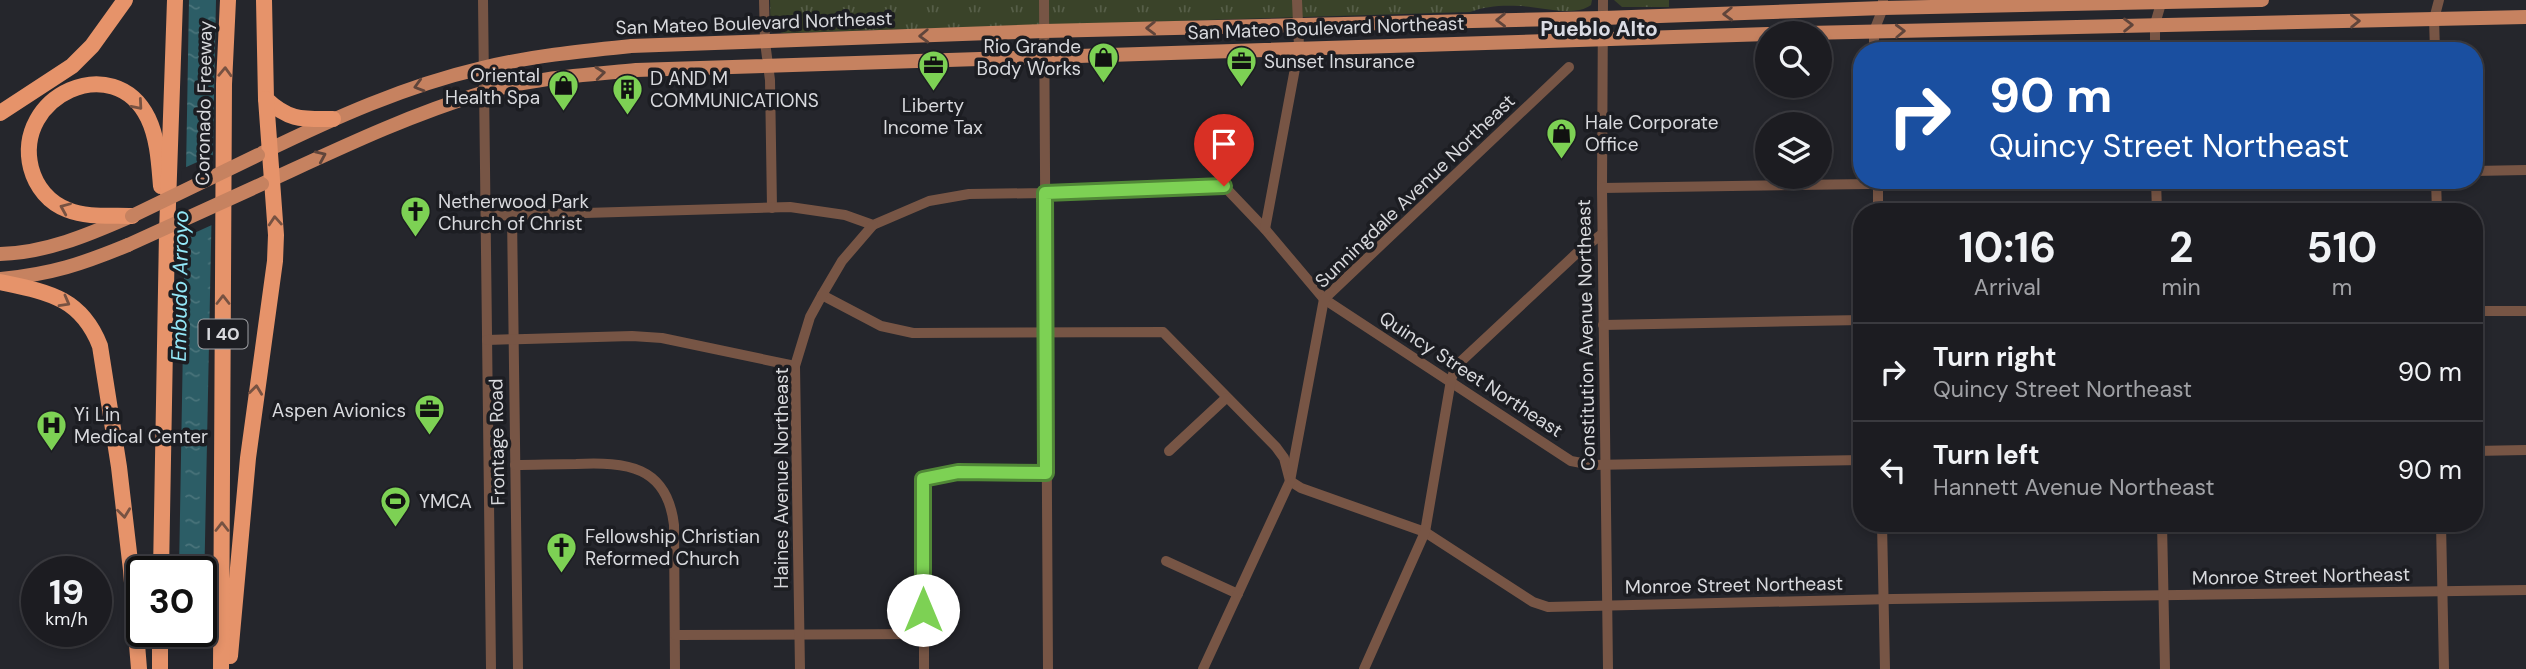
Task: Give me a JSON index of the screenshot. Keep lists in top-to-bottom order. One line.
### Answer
{"streets":{"highway":["Coronado Freeway","I 40"],"main road":["San Mateo Boulevard Northeast"],"street":["Sunningdale Avenue Northeast","Constitution Avenue Northeast","Quincy Street Northeast","Frontage Road","Haines Avenue Northeast","Monroe Street Northeast"]},"crossings":[["San Mateo Boulevard Northeast","Constitution Avenue Northeast"],["Sunningdale Avenue Northeast","Quincy Street Northeast"],["Sunningdale Avenue Northeast","Monroe Street Northeast"],["Constitution Avenue Northeast","Quincy Street Northeast"],["Constitution Avenue Northeast","Monroe Street Northeast"],["Quincy Street Northeast","Haines Avenue Northeast"]],"districts":["Pueblo Alto"],"water":["Embudo Arroyo"],"places":{"shop":["Rio Grande Body Works","Oriental Health Spa","Hale Corporate Office"],"office":["Sunset Insurance","Liberty Income Tax","Aspen Avionics"],"building":["D AND M COMMUNICATIONS"],"church":["Netherwood Park Church of Christ","Fellowship Christian Reformed Church"],"hospital":["Yi Lin Medical Center"],"sports":["YMCA"]},"page":{"turn":["90 m","Quincy Street Northeast"],"eta":["10:16","Arrival","2","min","510","m"],"list":[{"name":"Turn right","note":"Quincy Street Northeast","value":"90 m"},{"name":"Turn left","note":"Hannett Avenue Northeast","value":"90 m"}],"speed":"19 km/h","limit":"30"}}
